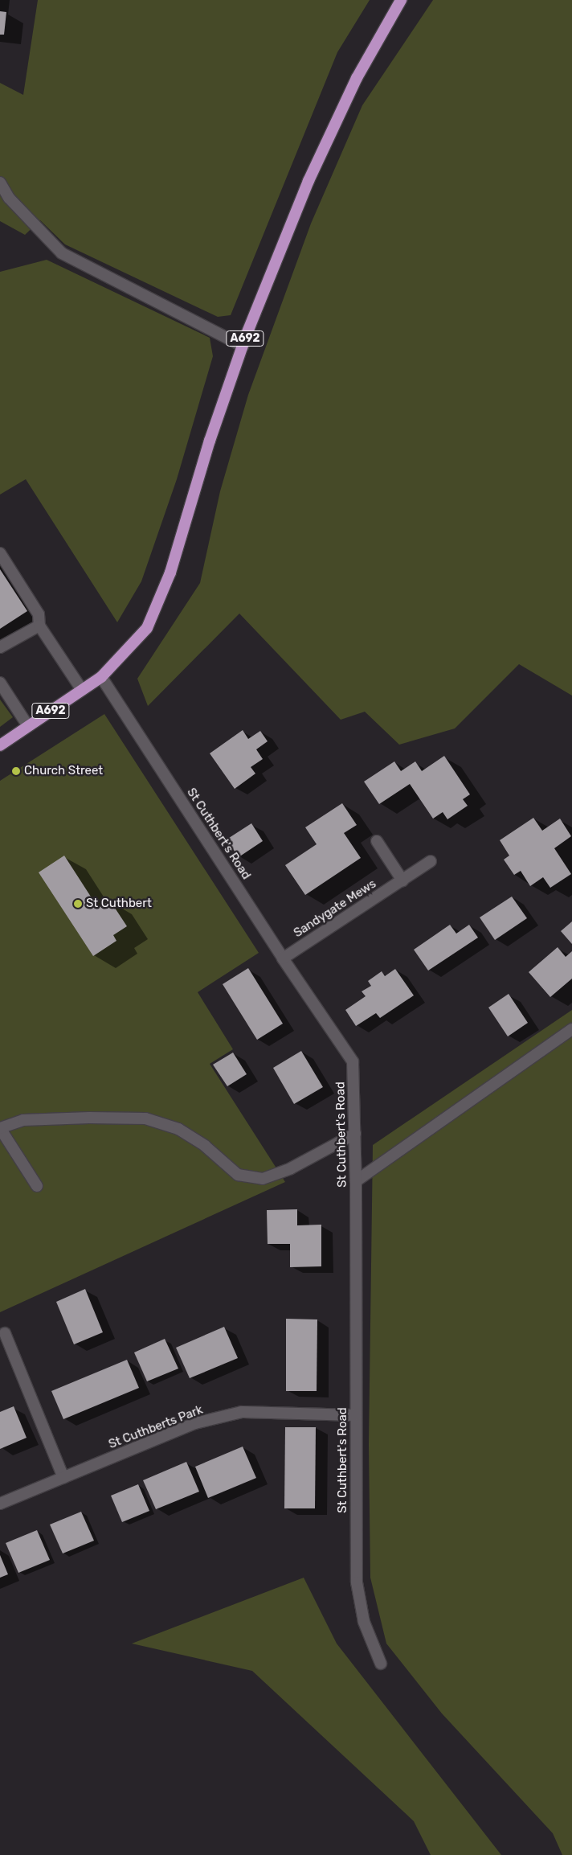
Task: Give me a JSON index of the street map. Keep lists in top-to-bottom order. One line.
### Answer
{"streets":{"highway":["A692"],"street":["St Cuthbert's Road","Sandygate Mews","St Cuthberts Park"]},"crossings":[["A692","St Cuthbert's Road"],["St Cuthbert's Road","Sandygate Mews"],["St Cuthbert's Road","St Cuthberts Park"]],"places":["Church Street","St Cuthbert"]}
